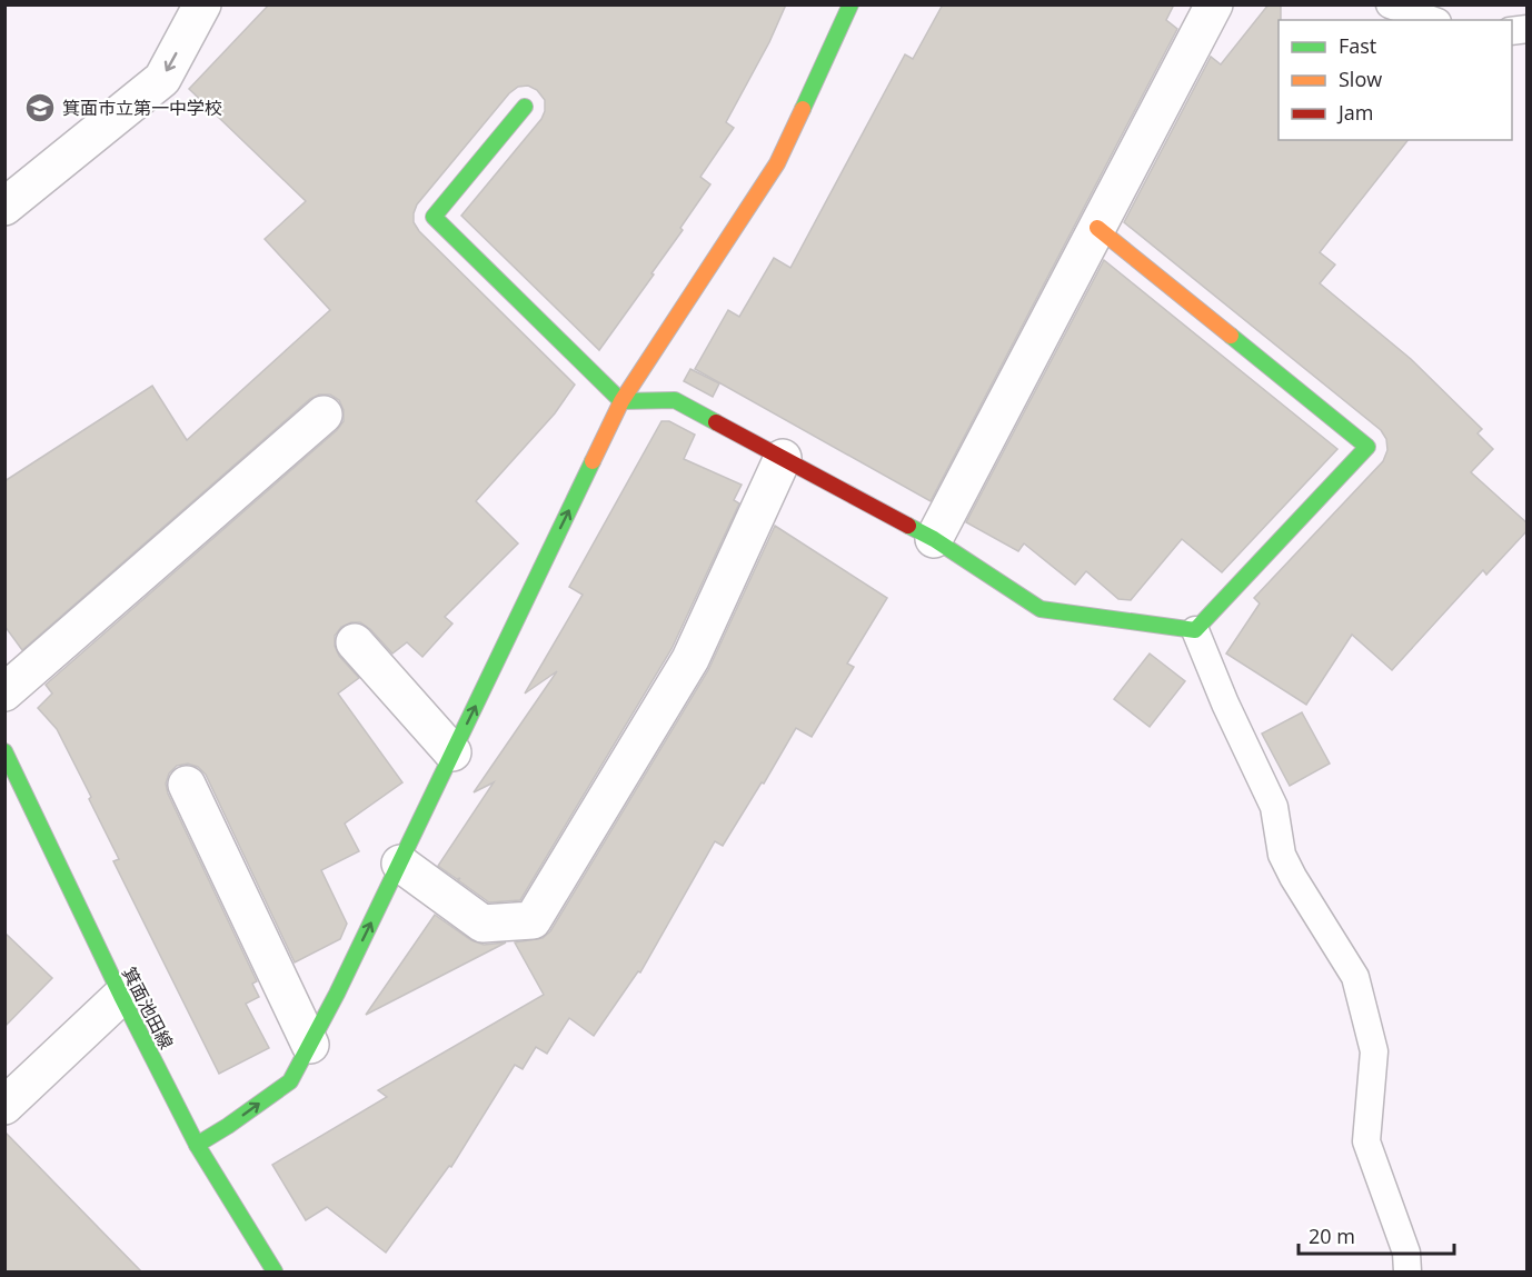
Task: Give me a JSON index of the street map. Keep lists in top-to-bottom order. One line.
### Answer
{"streets":{"street":["箕面池田線"]},"places":{"school or university":["箕面市立第一中学校"]},"legend":["Fast","Slow","Jam"],"scale_bar":"20 m"}
